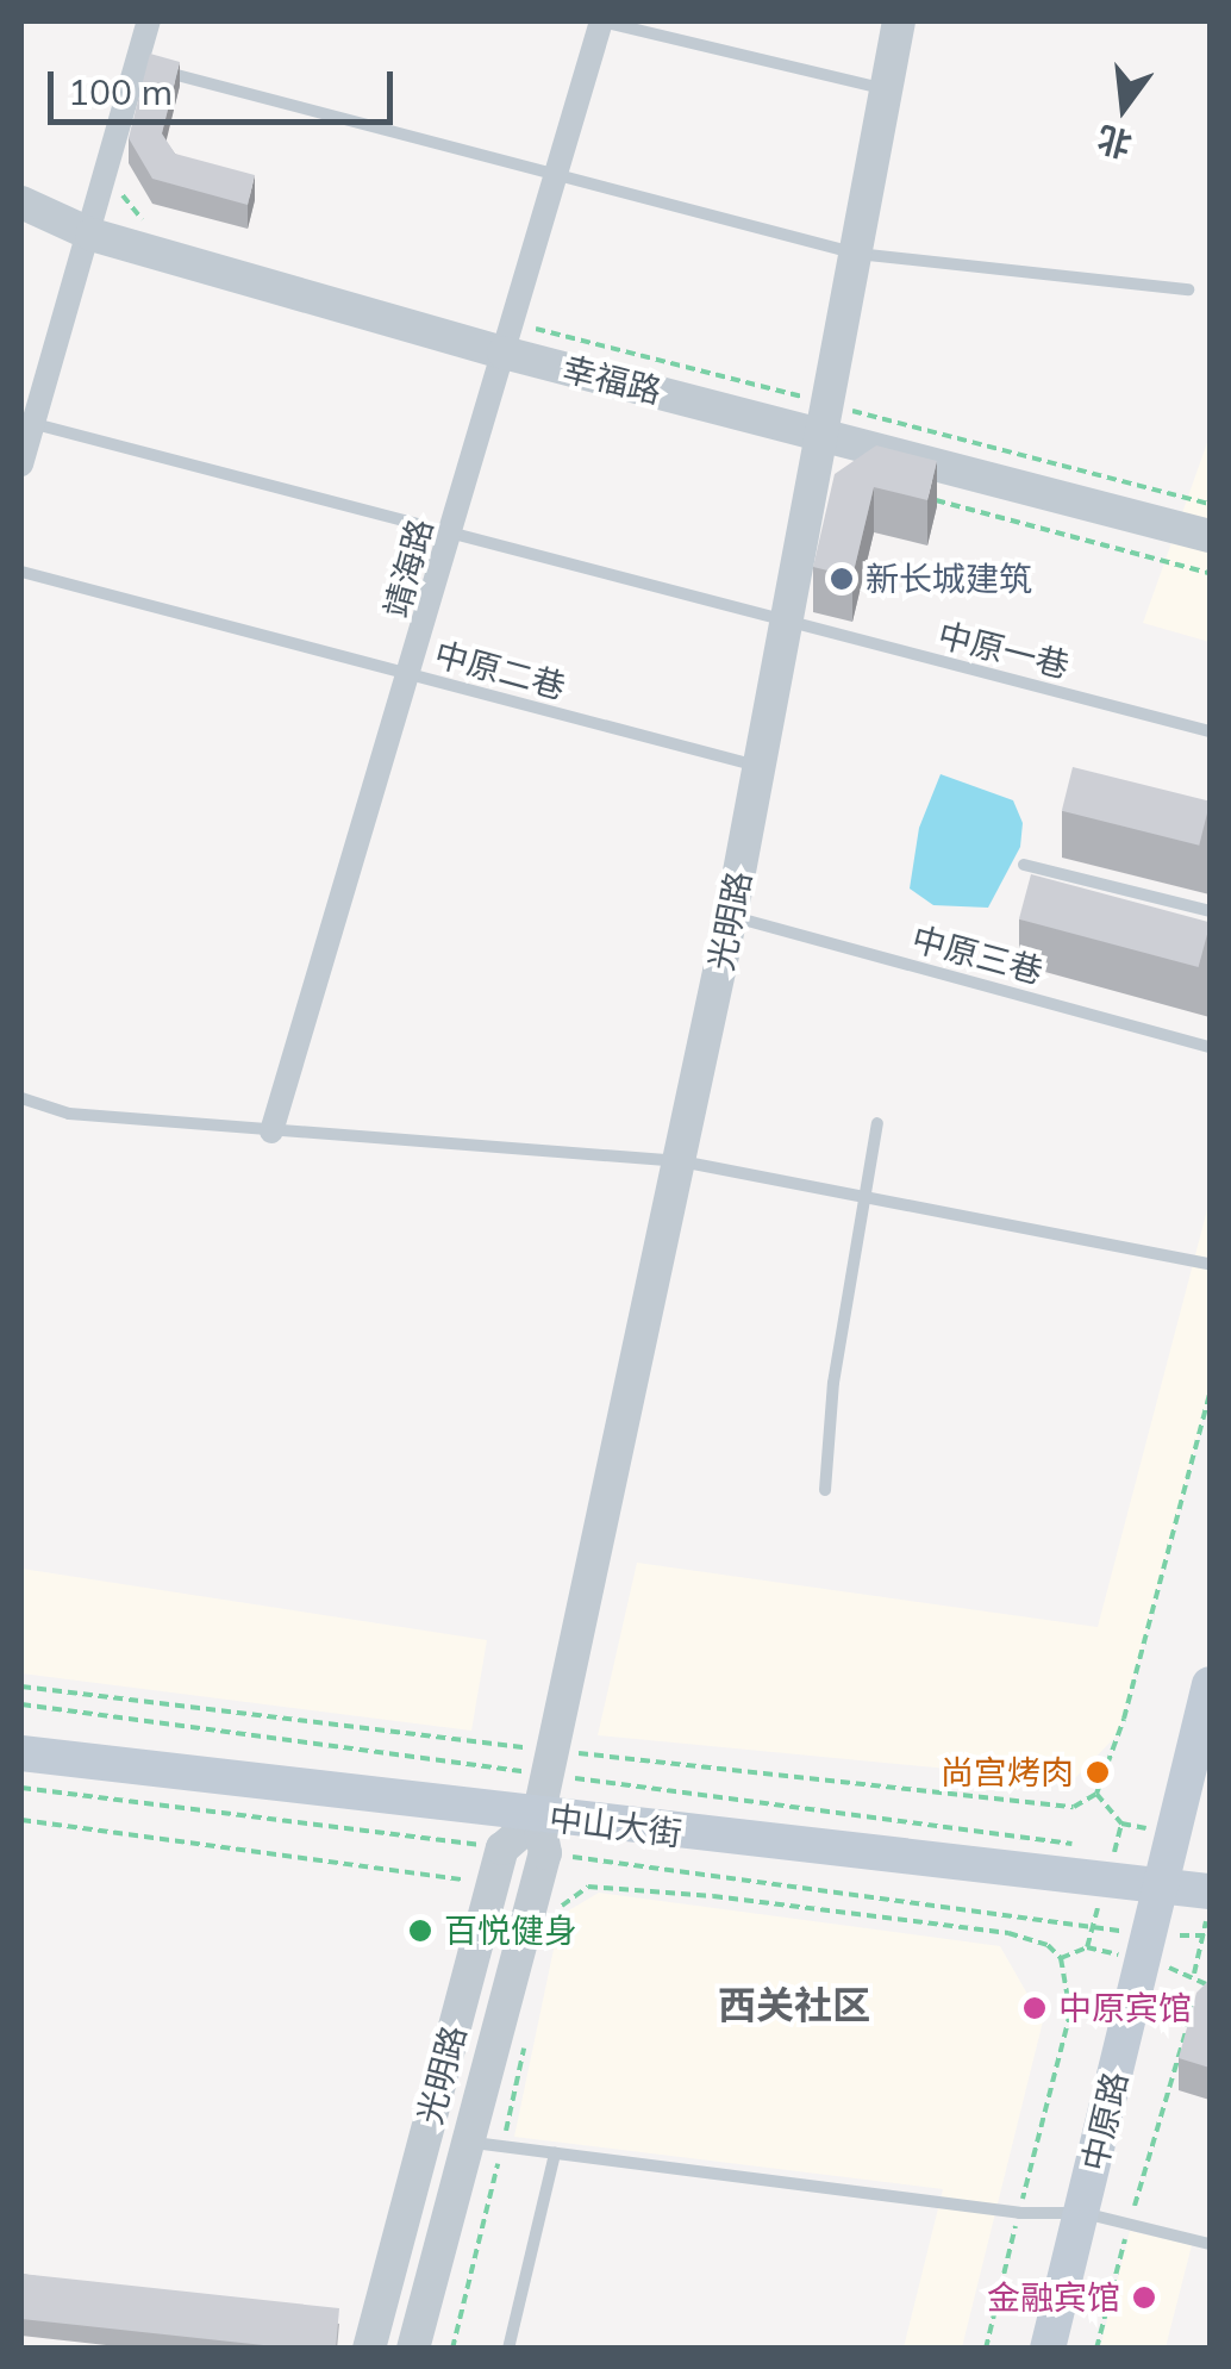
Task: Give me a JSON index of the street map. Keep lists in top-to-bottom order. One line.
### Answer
{"streets":{"main road":["中山大街","中原路"],"street":["幸福路","靖海路","光明路"],"lane":["中原一巷","中原二巷","中原三巷"]},"crossings":[["幸福路","靖海路"],["幸福路","光明路"],["靖海路","中原一巷"],["靖海路","中原二巷"],["中原一巷","光明路"],["中原二巷","光明路"],["光明路","中原三巷"],["光明路","中山大街"],["中山大街","中原路"]],"districts":["西关社区"],"places":["新长城建筑","尚宫烤肉","百悦健身","中原宾馆","金融宾馆"],"scale_bar":"100 m","north":"bottom"}
